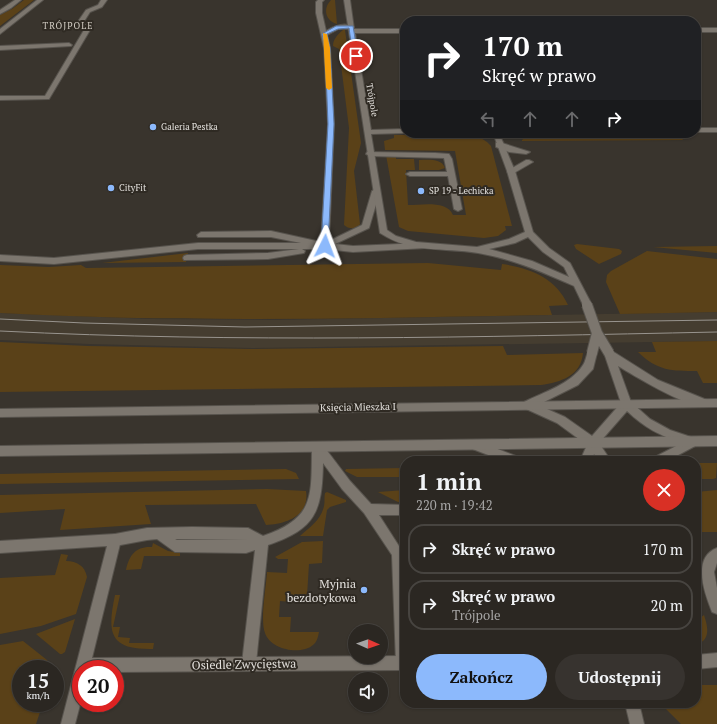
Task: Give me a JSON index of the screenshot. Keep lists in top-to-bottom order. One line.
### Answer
{"streets":{"street":["Trójpole","Księcia Mieszka I","Osiedle Zwycięstwa"]},"districts":["TRÓJPOLE"],"places":["Galeria Pestka","CityFit","SP 19 - Lechicka","Myjnia bezdotykowa"],"north":"right","page":{"turn":["170 m","Skręć w prawo"],"heading":["1 min","220 m · 19:42"],"list":[{"name":"Skręć w prawo","value":"170 m"},{"name":"Skręć w prawo","note":"Trójpole","value":"20 m"}],"buttons":["Zakończ","Udostępnij"],"speed":"15 km/h","limit":"20"}}
